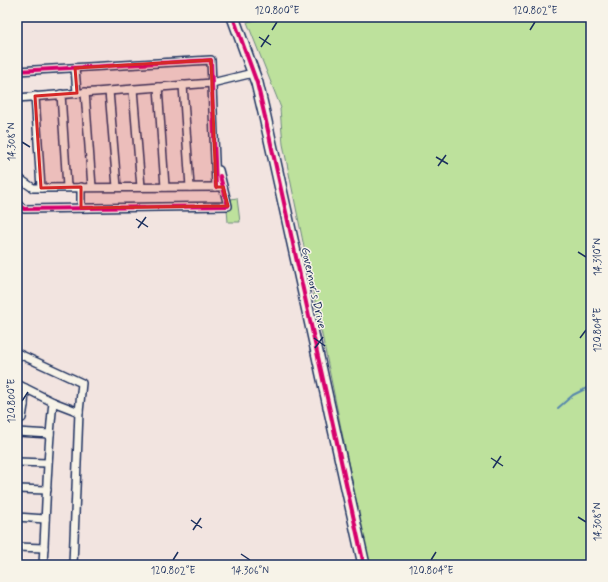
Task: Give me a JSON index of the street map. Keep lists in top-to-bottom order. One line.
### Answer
{"streets":{"main road":["Governor's Drive"]},"coordinates":["120.800°E","120.802°E","14.308°N","14.310°N","120.804°E","14.306°N"]}
